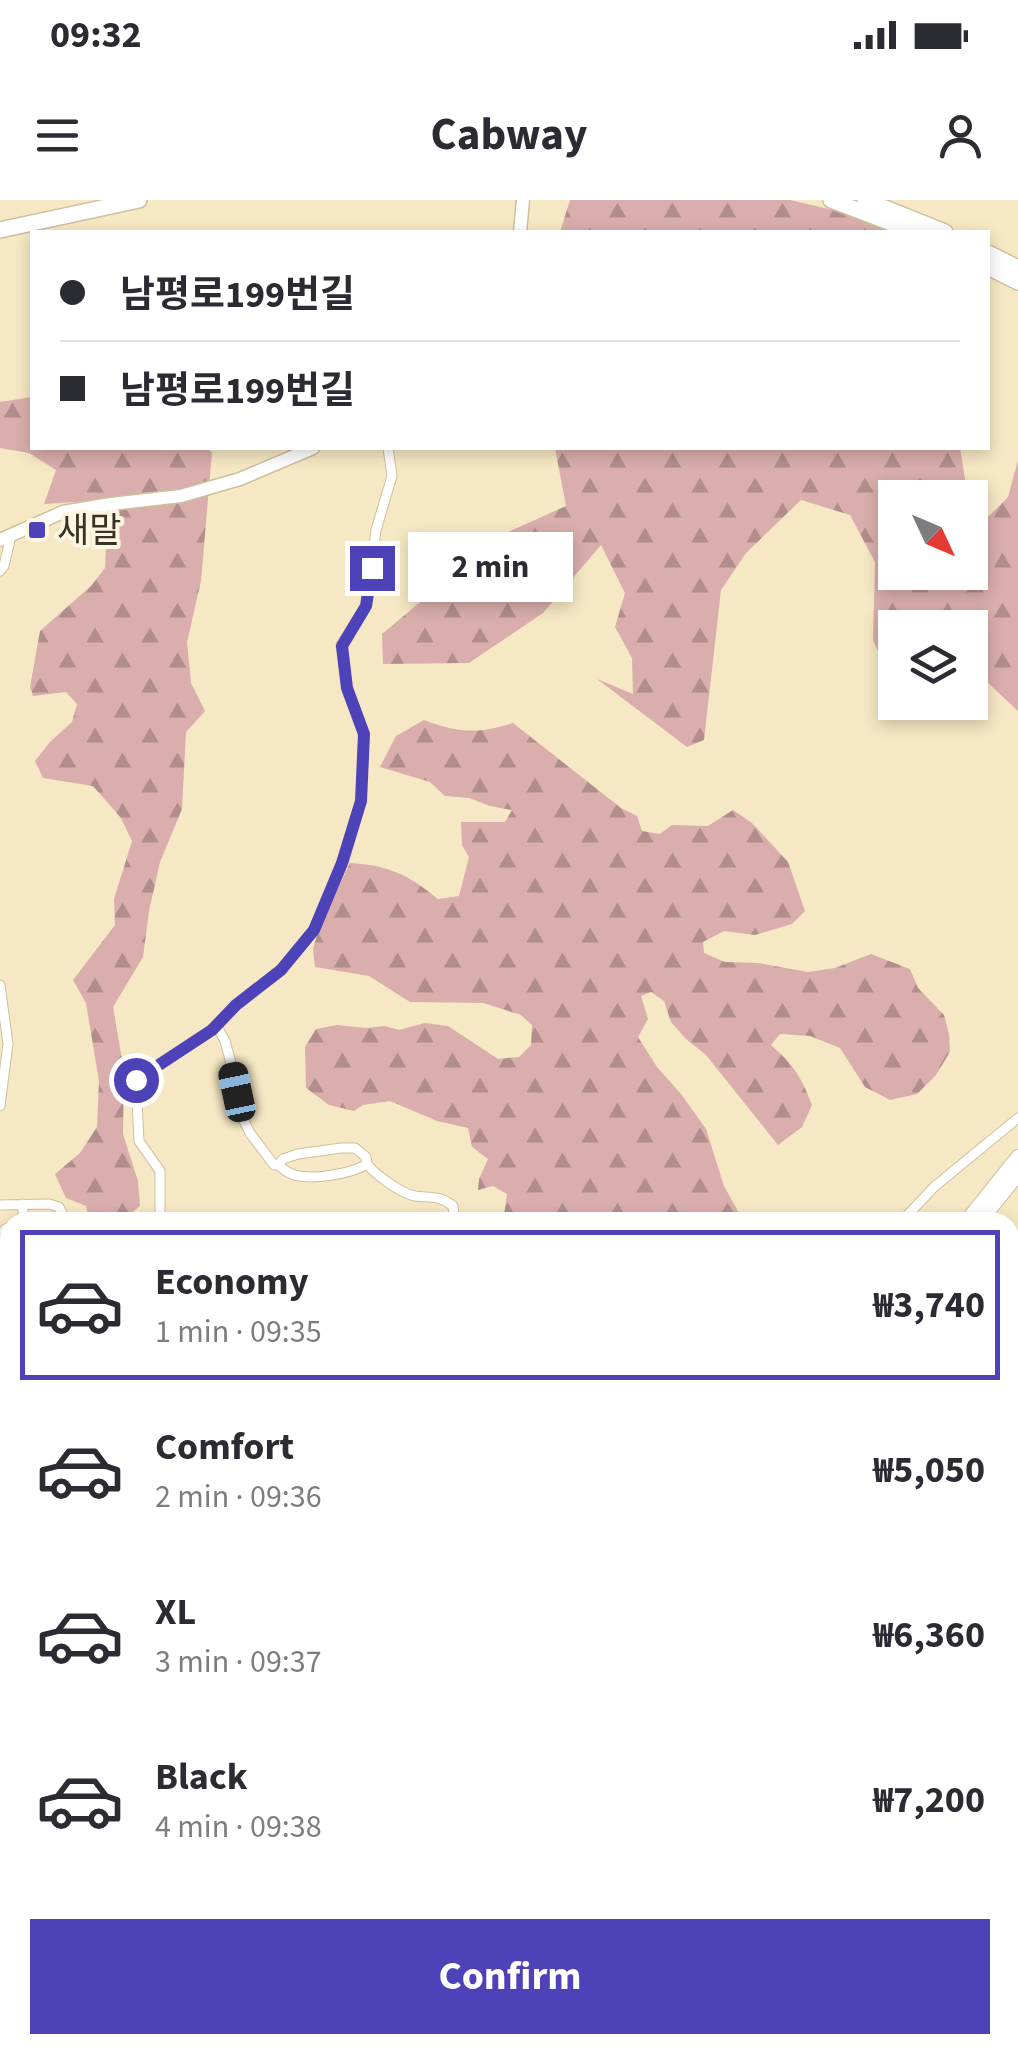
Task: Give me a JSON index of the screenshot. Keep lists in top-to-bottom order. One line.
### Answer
{"places":{"transit":["새말"]},"north":"bottom right","page":{"status":"09:32","header":"Cabway","banner":["남평로199번길","남평로199번길"],"bubble":"2 min","list":[{"name":"Economy","note":"1 min · 09:35","value":"₩3,740"},{"name":"Comfort","note":"2 min · 09:36","value":"₩5,050"},{"name":"XL","note":"3 min · 09:37","value":"₩6,360"},{"name":"Black","note":"4 min · 09:38","value":"₩7,200"}],"buttons":"Confirm"}}
